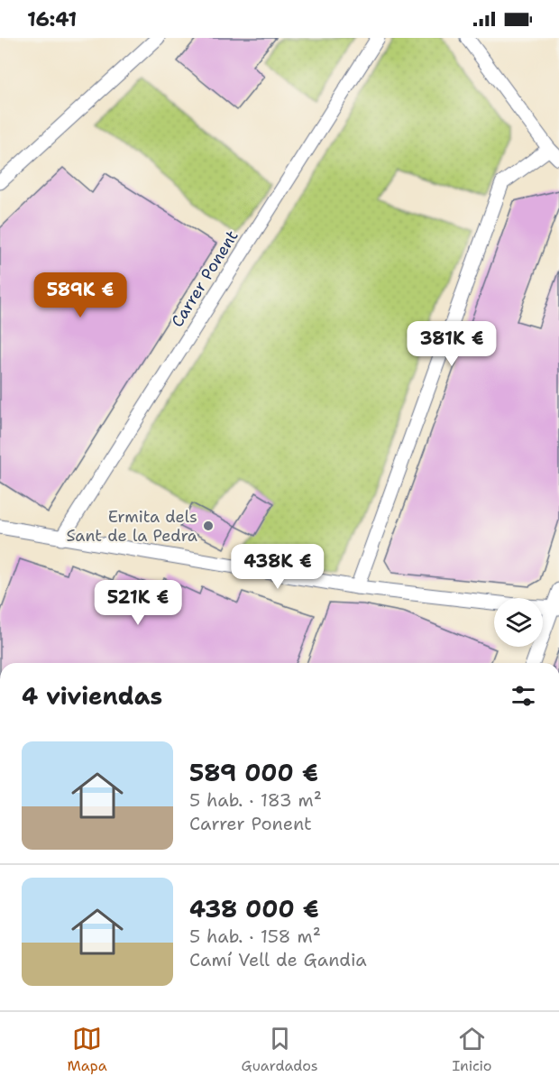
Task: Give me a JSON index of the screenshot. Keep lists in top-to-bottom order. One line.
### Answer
{"streets":{"street":["Carrer Ponent"]},"places":["Ermita dels Sant de la Pedra"],"page":{"status":"16:41","price":["589K €","381K €","438K €","521K €"],"heading":"4 viviendas","list":[{"name":"589 000 €","note":"5 hab. · 183 m² · Carrer Ponent"},{"name":"438 000 €","note":"5 hab. · 158 m² · Camí Vell de Gandia"}],"tabs":["Mapa","Guardados","Inicio"]}}
